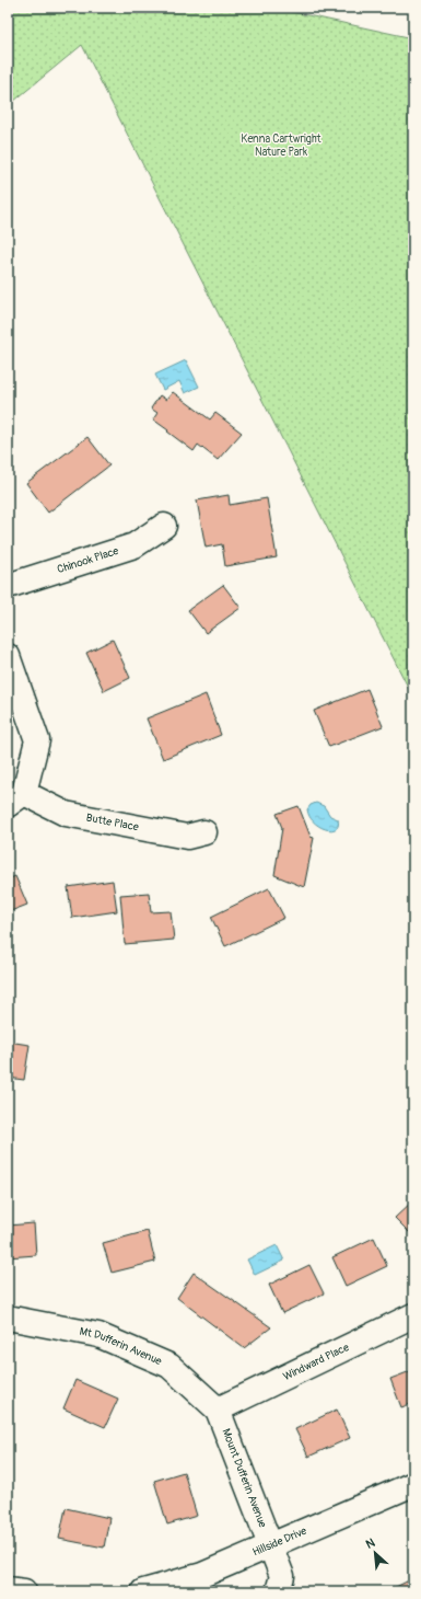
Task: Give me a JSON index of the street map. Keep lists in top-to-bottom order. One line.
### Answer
{"streets":{"street":["Chinook Place","Butte Place","Mt Dufferin Avenue","Windward Place","Mount Dufferin Avenue","Hillside Drive"]},"crossings":[["Mt Dufferin Avenue","Windward Place"],["Mt Dufferin Avenue","Mount Dufferin Avenue"],["Windward Place","Mount Dufferin Avenue"],["Mount Dufferin Avenue","Hillside Drive"]],"parks":["Kenna Cartwright Nature Park"],"north":"top left"}
